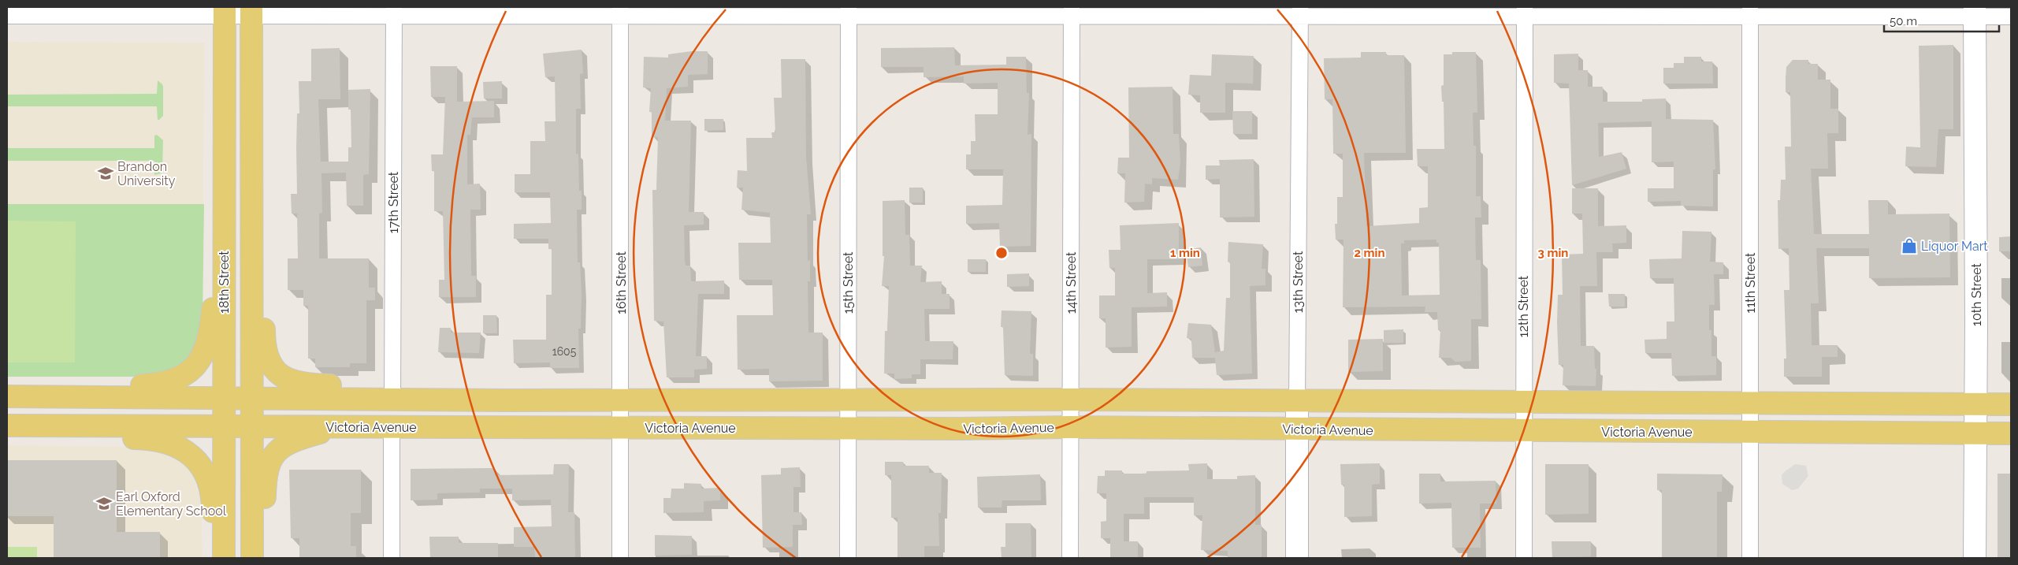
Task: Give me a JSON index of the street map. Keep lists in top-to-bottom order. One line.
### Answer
{"streets":{"main road":["18th Street","Victoria Avenue"],"street":["17th Street","13th Street","16th Street","15th Street","14th Street","11th Street","10th Street","12th Street"]},"crossings":[["18th Street","Victoria Avenue"],["13th Street","Victoria Avenue"],["16th Street","Victoria Avenue"],["15th Street","Victoria Avenue"],["14th Street","Victoria Avenue"],["11th Street","Victoria Avenue"],["10th Street","Victoria Avenue"],["12th Street","Victoria Avenue"]],"places":{"school or university":["Brandon University","Earl Oxford Elementary School"],"shop":["Liquor Mart"]},"house_numbers":["1605"],"scale_bar":"50 m","rings":["1 min","2 min","3 min"]}
